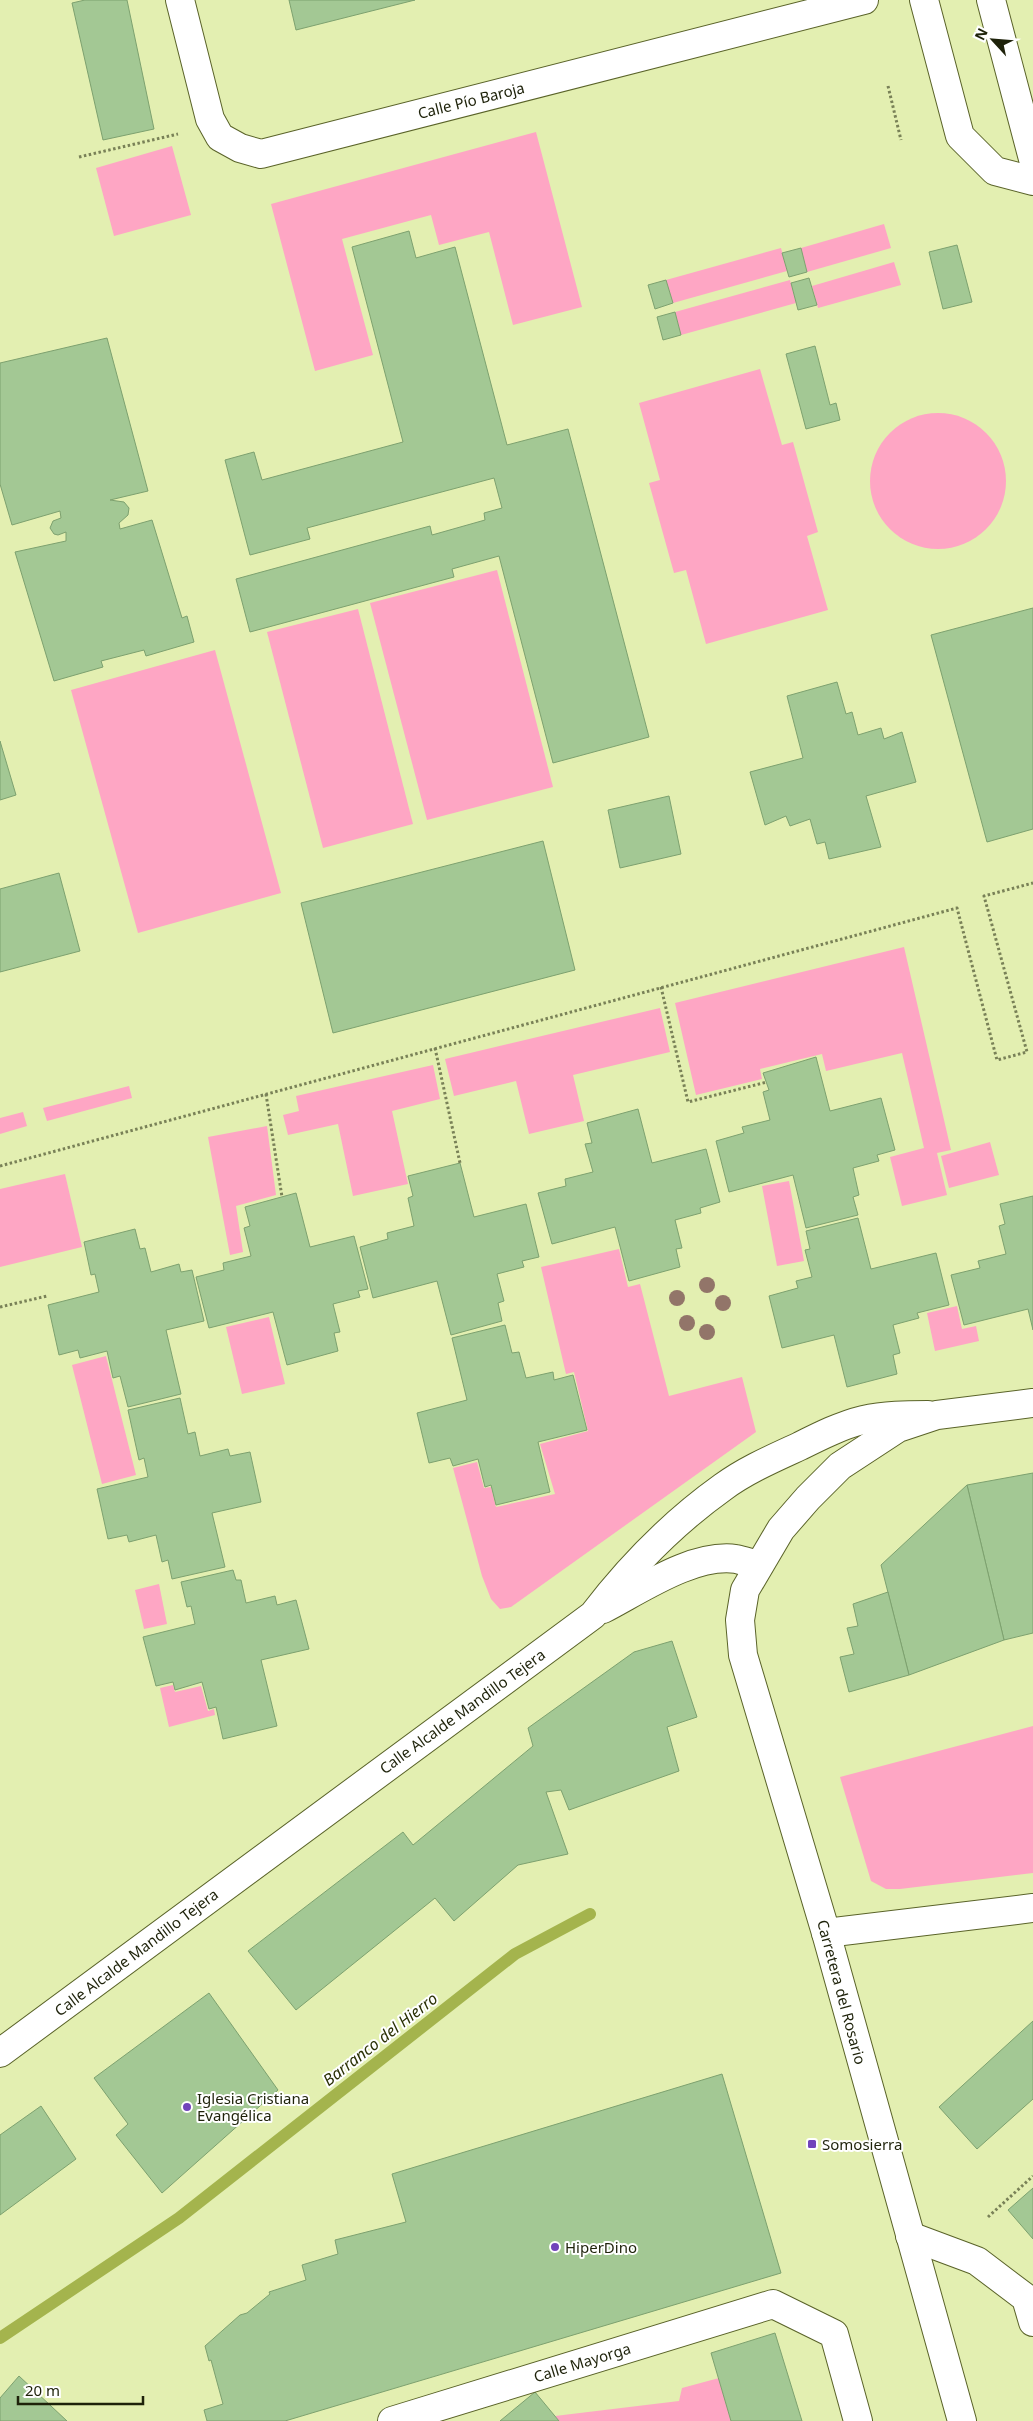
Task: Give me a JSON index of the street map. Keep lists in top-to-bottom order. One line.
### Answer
{"streets":{"street":["Calle Pío Baroja","Calle Alcalde Mandillo Tejera","Carretera del Rosario","Calle Mayorga"]},"crossings":[["Calle Alcalde Mandillo Tejera","Carretera del Rosario"]],"water":["Barranco del Hierro"],"places":{"other":["Iglesia Cristiana Evangélica","HiperDino"],"transit":["Somosierra"]},"scale_bar":"20 m","north":"top left"}
